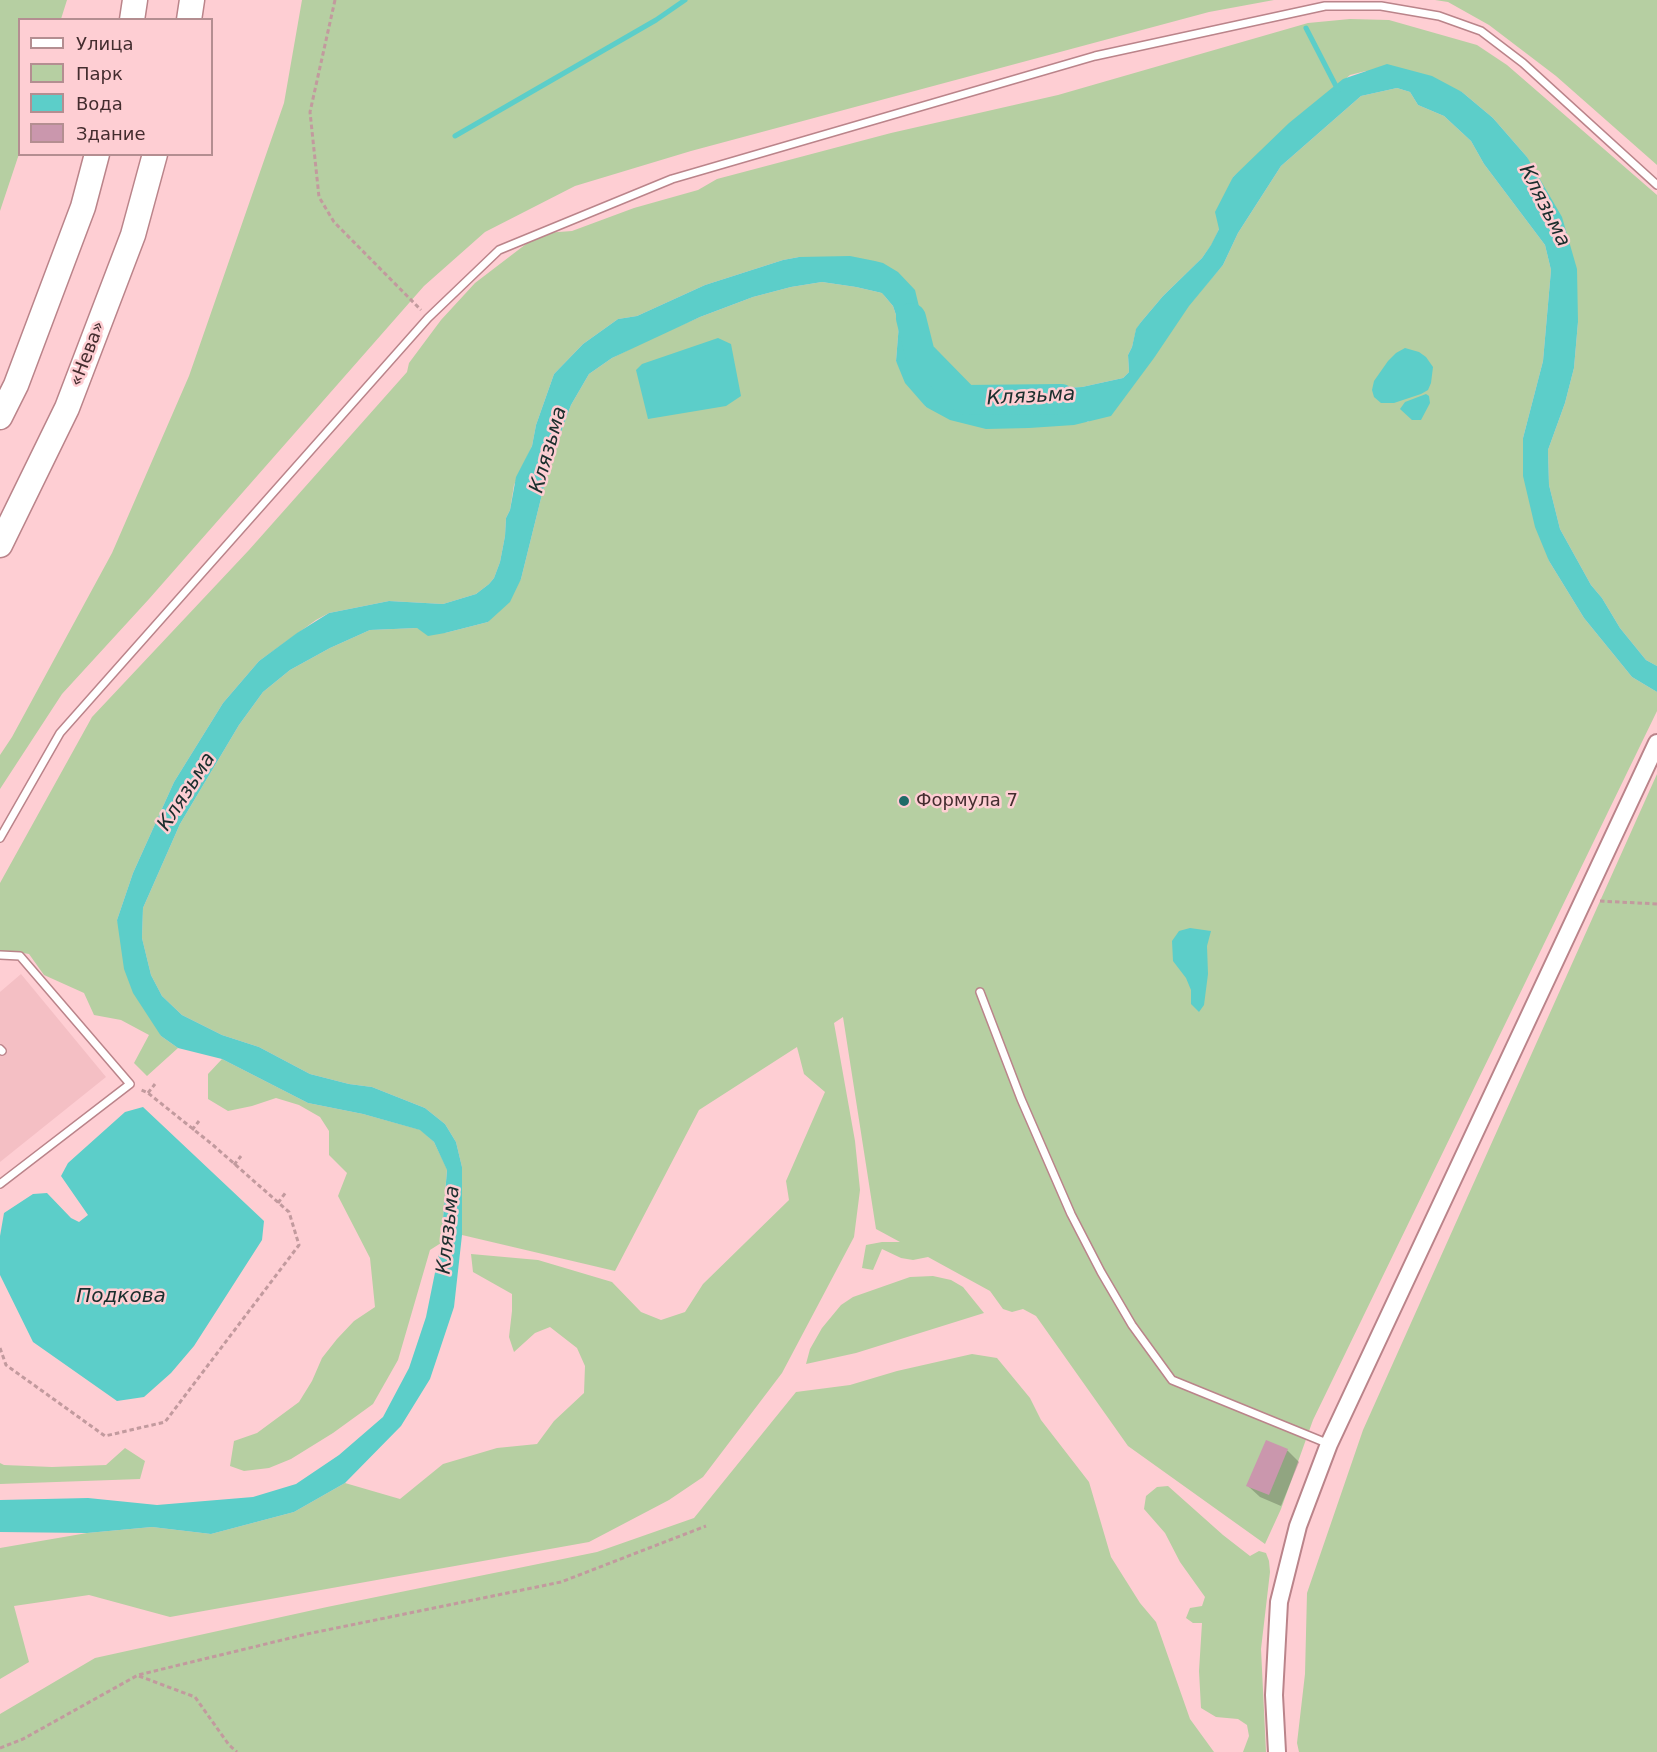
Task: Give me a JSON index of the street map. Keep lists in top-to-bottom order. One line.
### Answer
{"streets":{"highway":["«Нева»"]},"water":["Клязьма","Подкова"],"places":["Формула 7"],"legend":["Улица","Парк","Вода","Здание"]}
